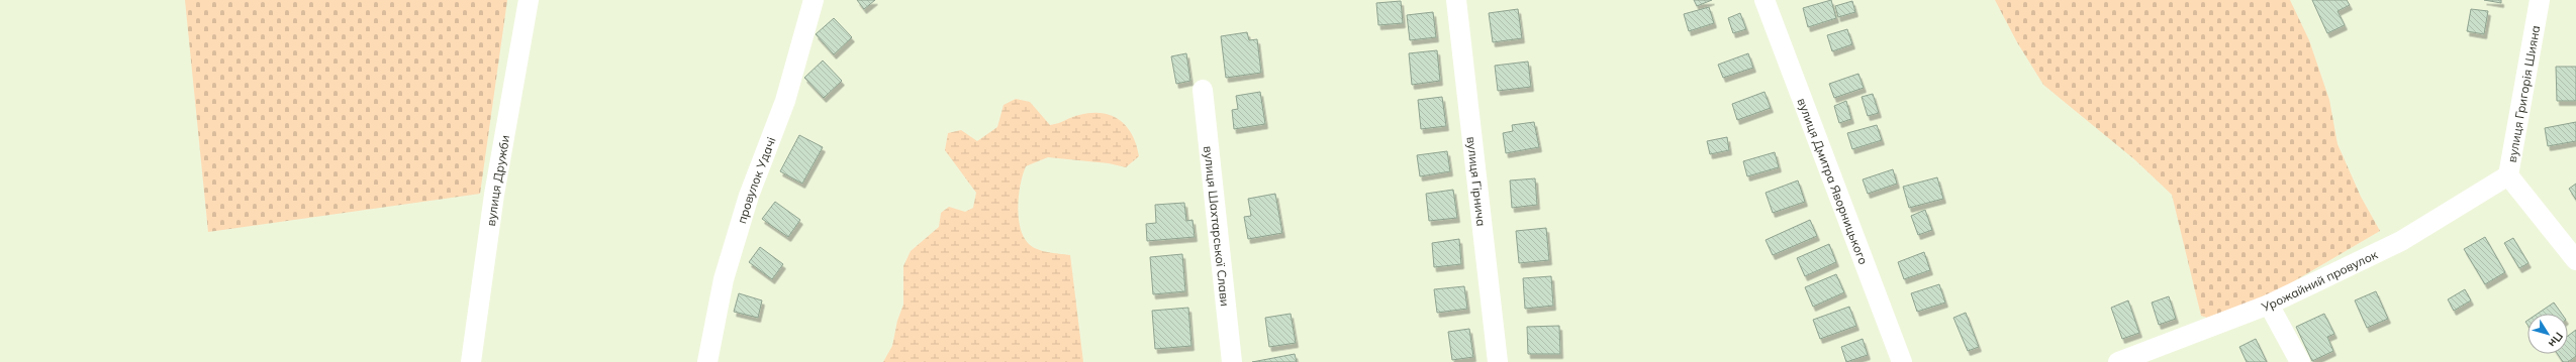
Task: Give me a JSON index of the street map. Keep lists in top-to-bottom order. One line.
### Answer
{"streets":{"street":["вулиця Григорія Шияна","провулок Удачі","вулиця Дружби","вулиця Гірнича","вулиця Дмитра Яворницького","вулиця Шахтарської Слави","Урожайний провулок"]},"crossings":[["вулиця Григорія Шияна","Урожайний провулок"]],"north":"bottom right"}
